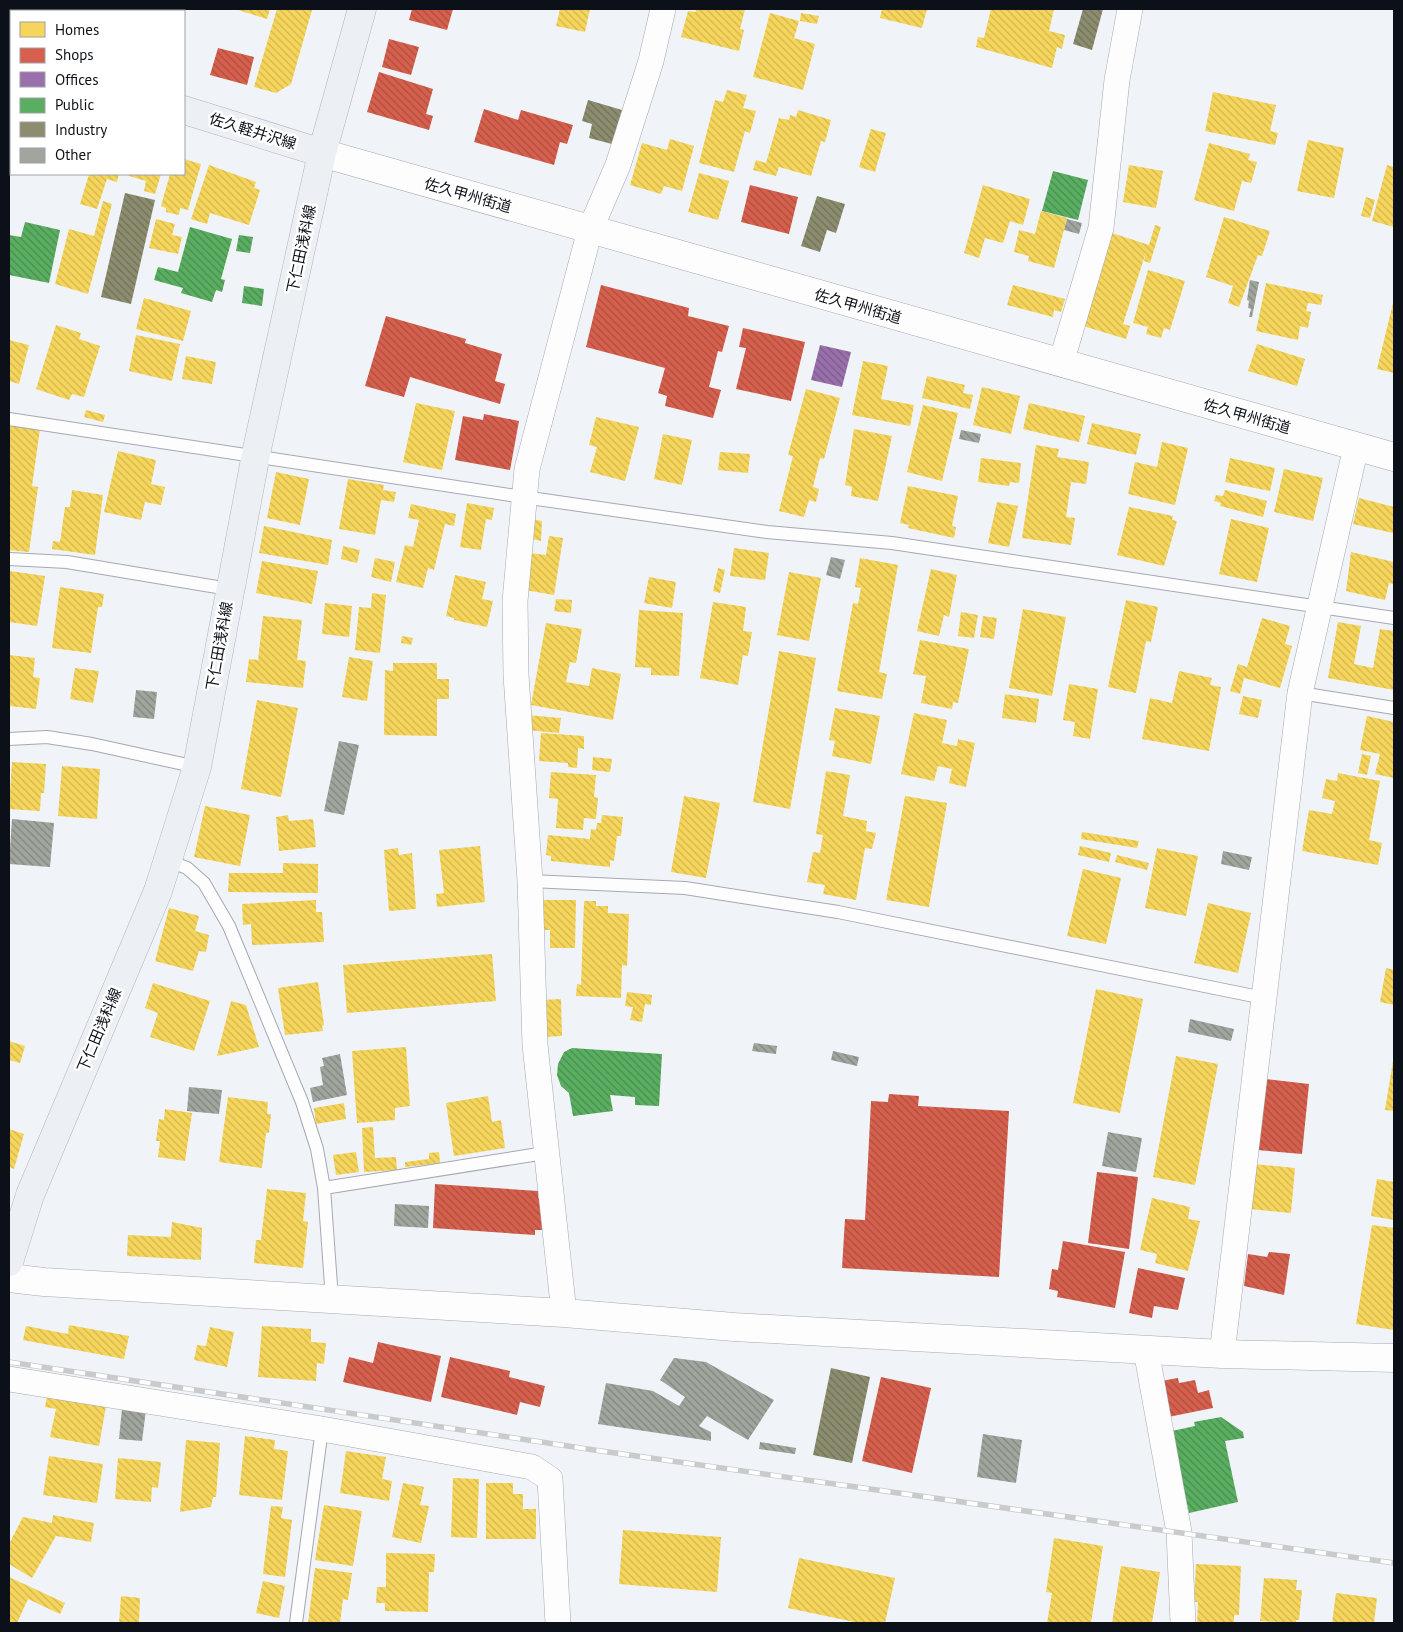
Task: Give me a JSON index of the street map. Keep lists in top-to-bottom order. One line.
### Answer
{"streets":{"main road":["佐久軽井沢線","下仁田浅科線"],"street":["佐久甲州街道"]},"crossings":[["佐久軽井沢線","佐久甲州街道"],["佐久軽井沢線","下仁田浅科線"],["佐久甲州街道","下仁田浅科線"]],"legend":["Homes","Shops","Offices","Public","Industry","Other"]}
